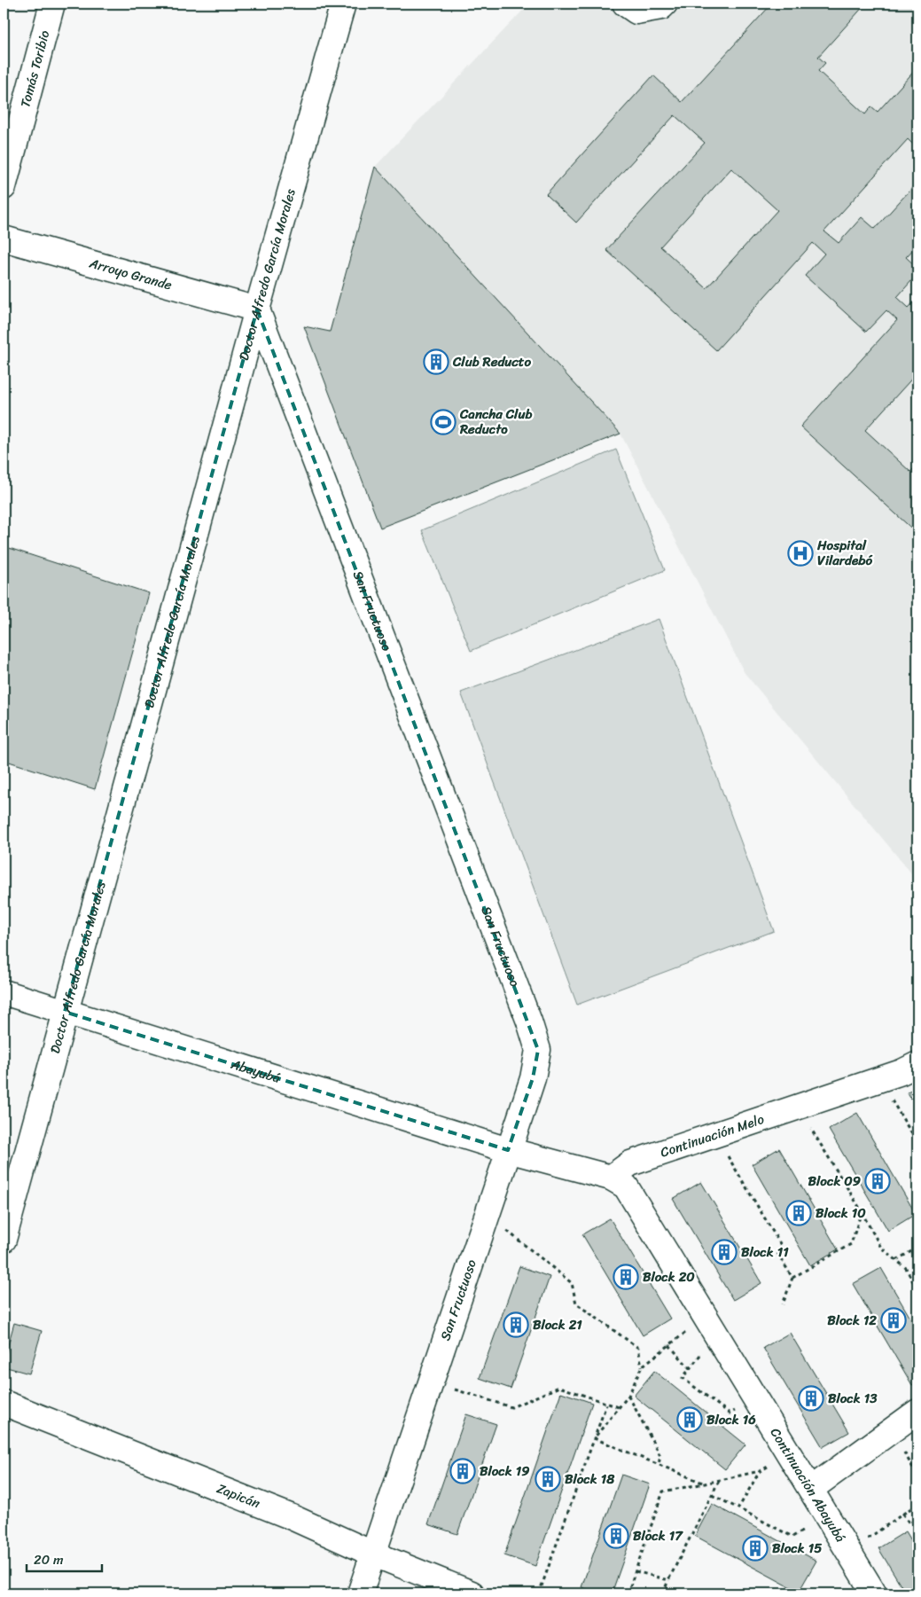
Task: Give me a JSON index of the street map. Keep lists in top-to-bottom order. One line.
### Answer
{"streets":{"street":["Tomás Toribio","Arroyo Grande","Doctor Alfredo García Morales","San Fructuoso","Abayubá","Continuación Melo","Continuación Abayubá","Zapicán"]},"crossings":[["Arroyo Grande","Doctor Alfredo García Morales"],["Arroyo Grande","San Fructuoso"],["Doctor Alfredo García Morales","San Fructuoso"],["Doctor Alfredo García Morales","Abayubá"],["San Fructuoso","Abayubá"],["San Fructuoso","Zapicán"],["Continuación Melo","Continuación Abayubá"]],"places":{"building":["Club Reducto","Block 09","Block 10","Block 11","Block 20","Block 12","Block 21","Block 13","Block 16","Block 19","Block 18","Block 17","Block 15"],"sports":["Cancha Club Reducto"],"hospital":["Hospital Vilardebó"]},"scale_bar":"20 m"}
